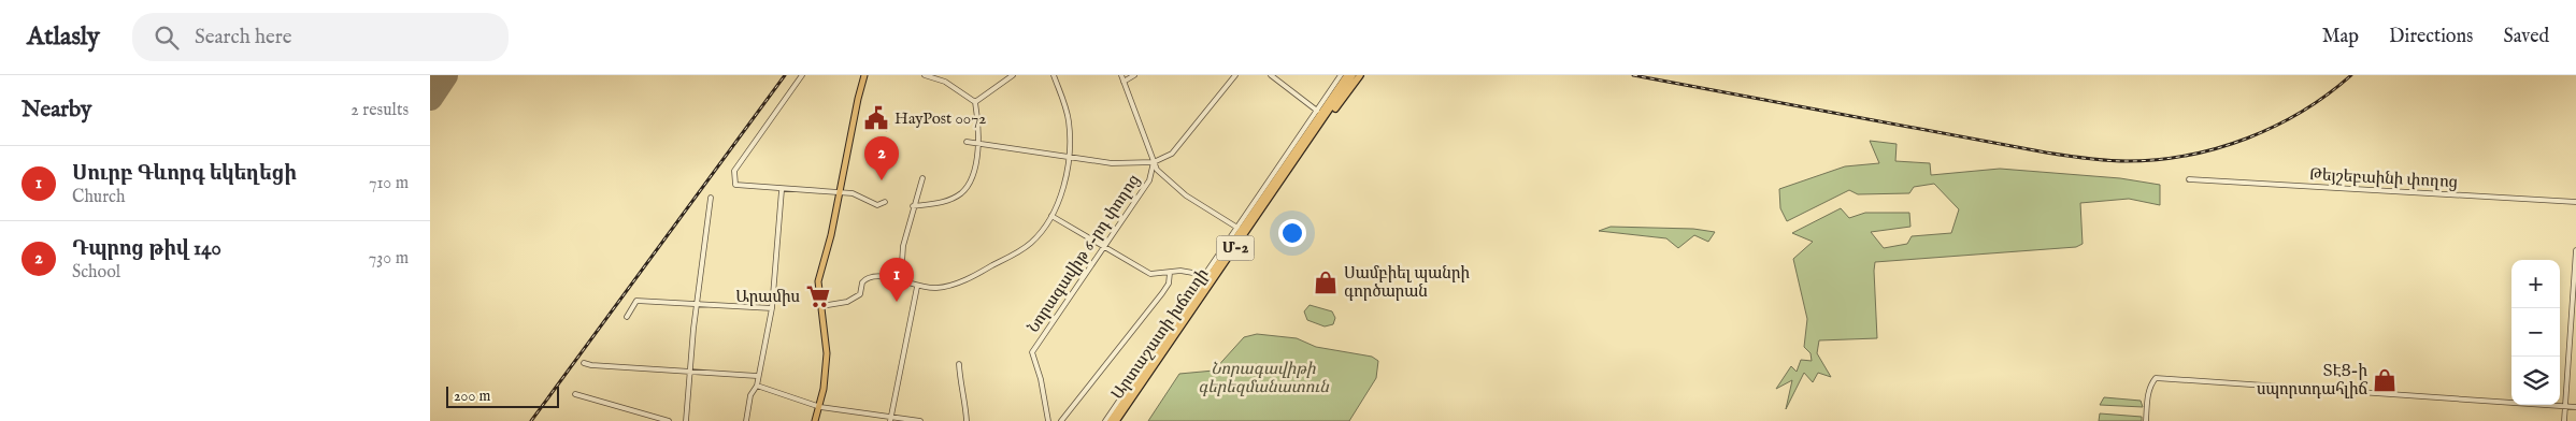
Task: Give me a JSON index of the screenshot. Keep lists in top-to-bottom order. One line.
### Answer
{"streets":{"highway":["Մ-2","Արտաշատի խճուղի"],"street":["Թեյշեբաինի փողոց","Նորագավիթ 6-րդ փողոց"]},"crossings":[["Նորագավիթ 6-րդ փողոց","Արտաշատի խճուղի"]],"parks":["Նորագավիթի գերեզմանատուն"],"places":{"public building":["HayPost 0072"],"shop":["Սամբիել պանրի գործարան","ՏԷՑ-ի սպորտդահլիճ"],"supermarket":["Արամիս"]},"scale_bar":"200 m","page":{"header":"Atlasly","search":"Search here","nav":["Map","Directions","Saved"],"heading":["Nearby","2 results"],"pins":["2","1"],"list":[{"mark":"1","name":"Սուրբ Գևորգ եկեղեցի","note":"Church","value":"710 m"},{"mark":"2","name":"Դպրոց թիվ 140","note":"School","value":"730 m"}],"map_buttons":["+","−"],"scale":"200 m"}}
